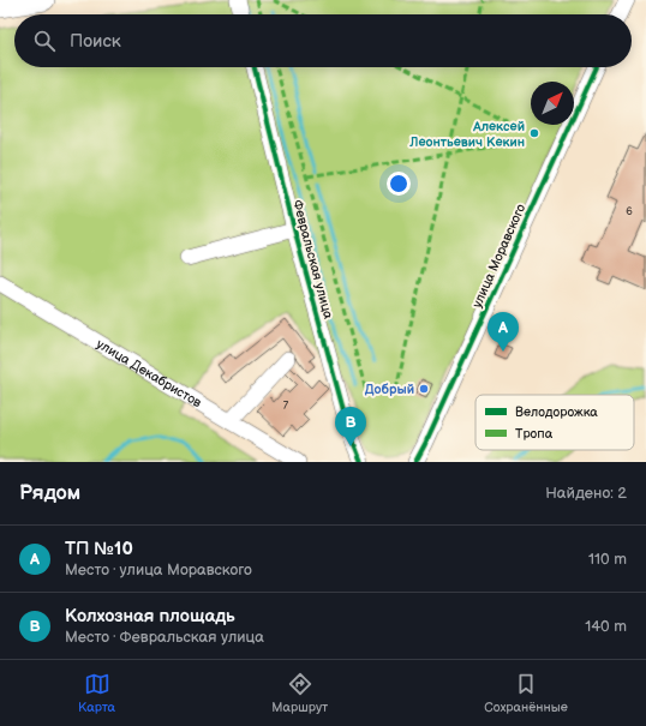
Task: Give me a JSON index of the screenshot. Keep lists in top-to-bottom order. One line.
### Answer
{"streets":{"street":["улица Моравского","Февральская улица","улица Декабристов"]},"places":["Алексей Леонтьевич Кекин","Добрый"],"house_numbers":["6","7"],"legend":["Велодорожка","Тропа"],"north":"top right","page":{"search":"Поиск","pins":["A","B"],"heading":["Рядом","Найдено: 2"],"list":[{"mark":"A","name":"ТП №10","note":"Место · улица Моравского","value":"110 m"},{"mark":"B","name":"Колхозная площадь","note":"Место · Февральская улица","value":"140 m"}],"nav":["Карта","Маршрут","Сохранённые"]}}
